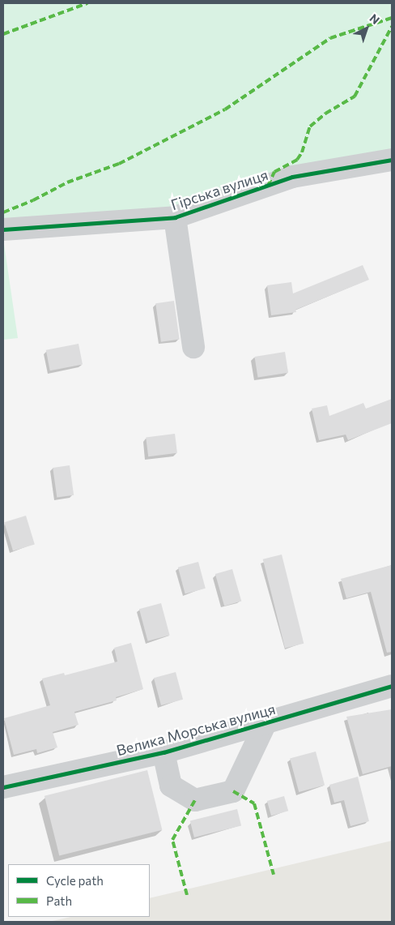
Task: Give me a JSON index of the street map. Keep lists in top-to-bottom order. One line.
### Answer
{"streets":{"street":["Гірська вулиця","Велика Морська вулиця"]},"legend":["Cycle path","Path"],"north":"top right"}
